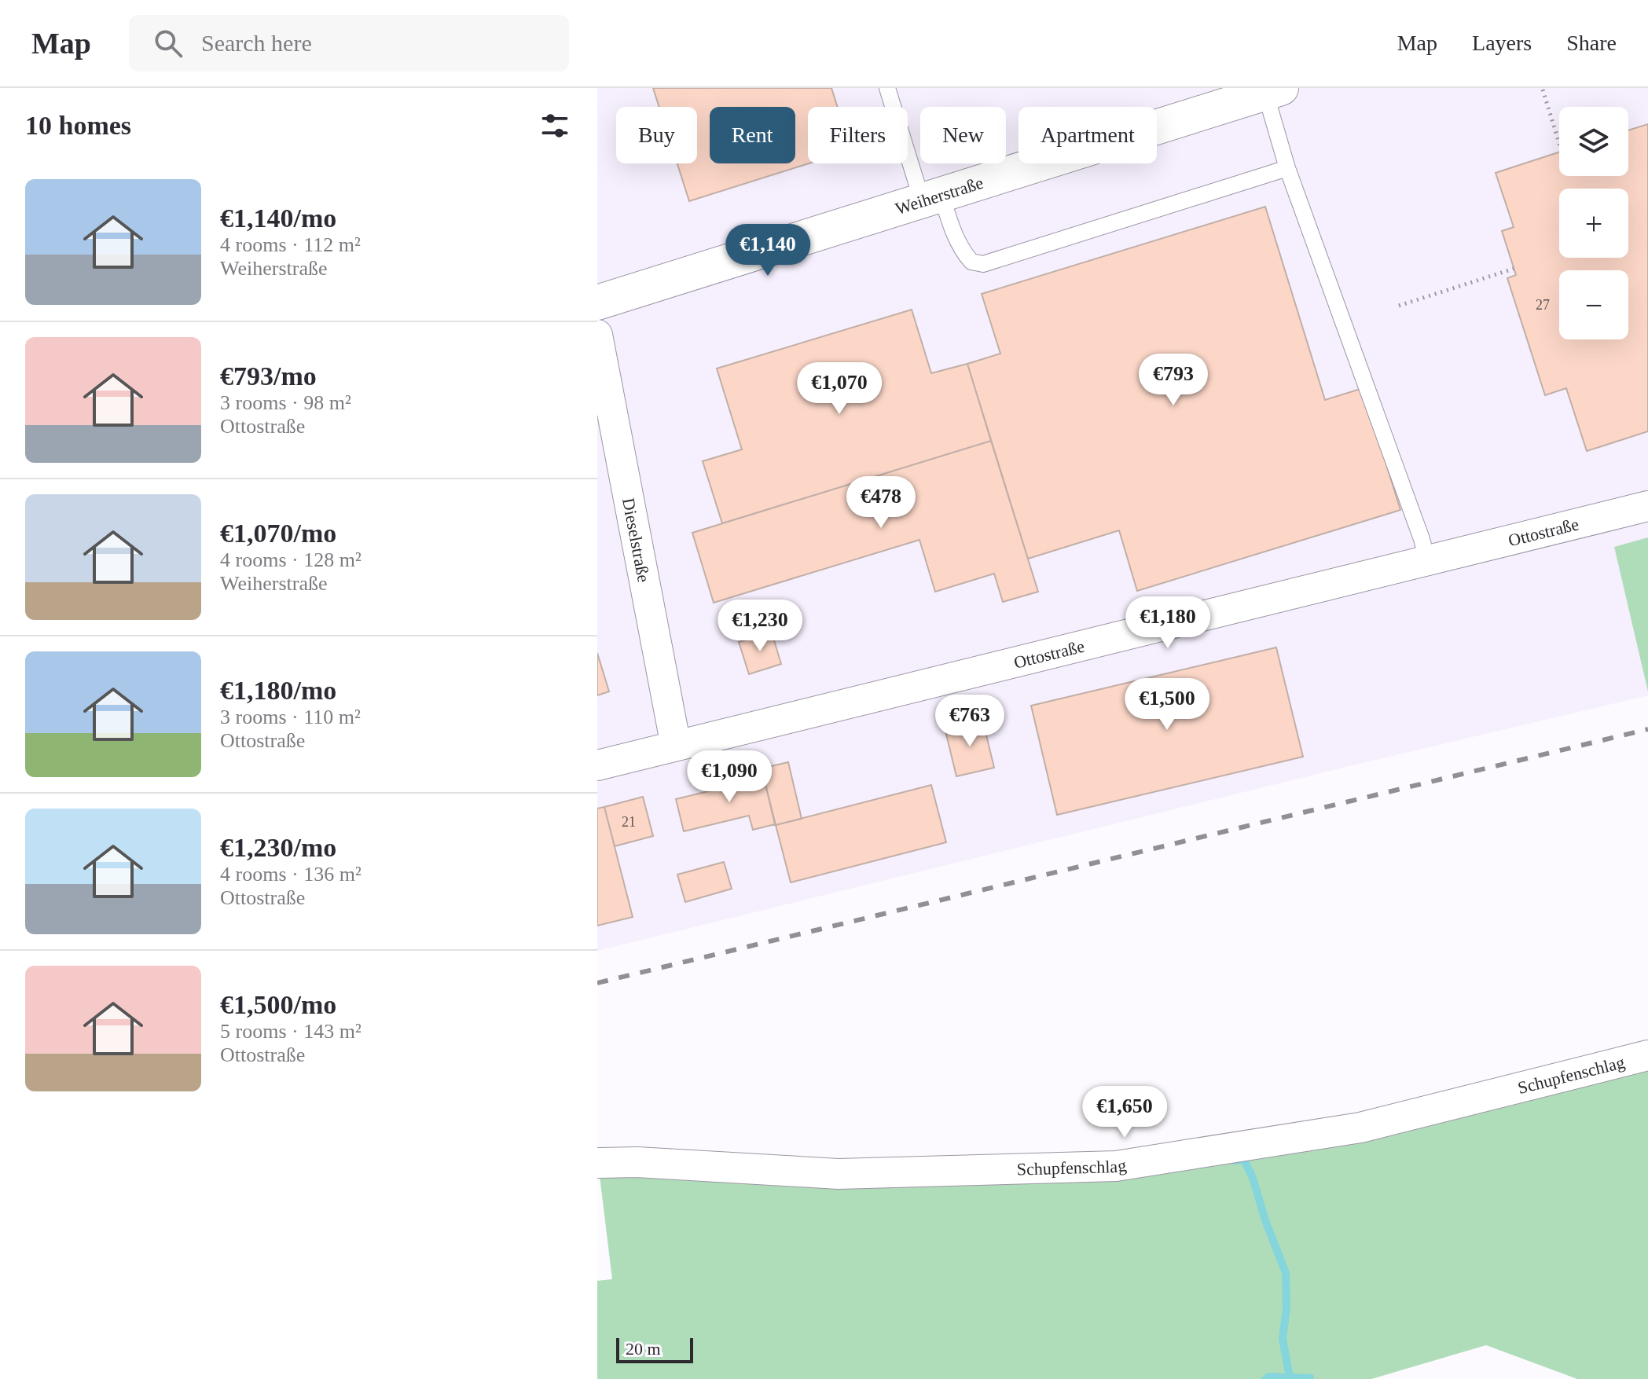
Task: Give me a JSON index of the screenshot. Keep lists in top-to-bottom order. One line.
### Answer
{"streets":{"street":["Weiherstraße","Ottostraße","Dieselstraße","Schupfenschlag"]},"crossings":[["Ottostraße","Dieselstraße"]],"house_numbers":["27","21"],"scale_bar":"20 m","page":{"header":"Map","search":"Search here","nav":["Map","Layers","Share"],"heading":"10 homes","map_buttons":["+","−"],"chip":["Buy","Rent","Filters","New","Apartment"],"list":[{"name":"€1,140/mo","note":"4 rooms · 112 m² · Weiherstraße"},{"name":"€793/mo","note":"3 rooms · 98 m² · Ottostraße"},{"name":"€1,070/mo","note":"4 rooms · 128 m² · Weiherstraße"},{"name":"€1,180/mo","note":"3 rooms · 110 m² · Ottostraße"},{"name":"€1,230/mo","note":"4 rooms · 136 m² · Ottostraße"},{"name":"€1,500/mo","note":"5 rooms · 143 m² · Ottostraße"}],"price":["€1,140","€793","€1,070","€478","€1,180","€1,230","€1,500","€763","€1,090","€1,650"],"scale":"20 m"}}
